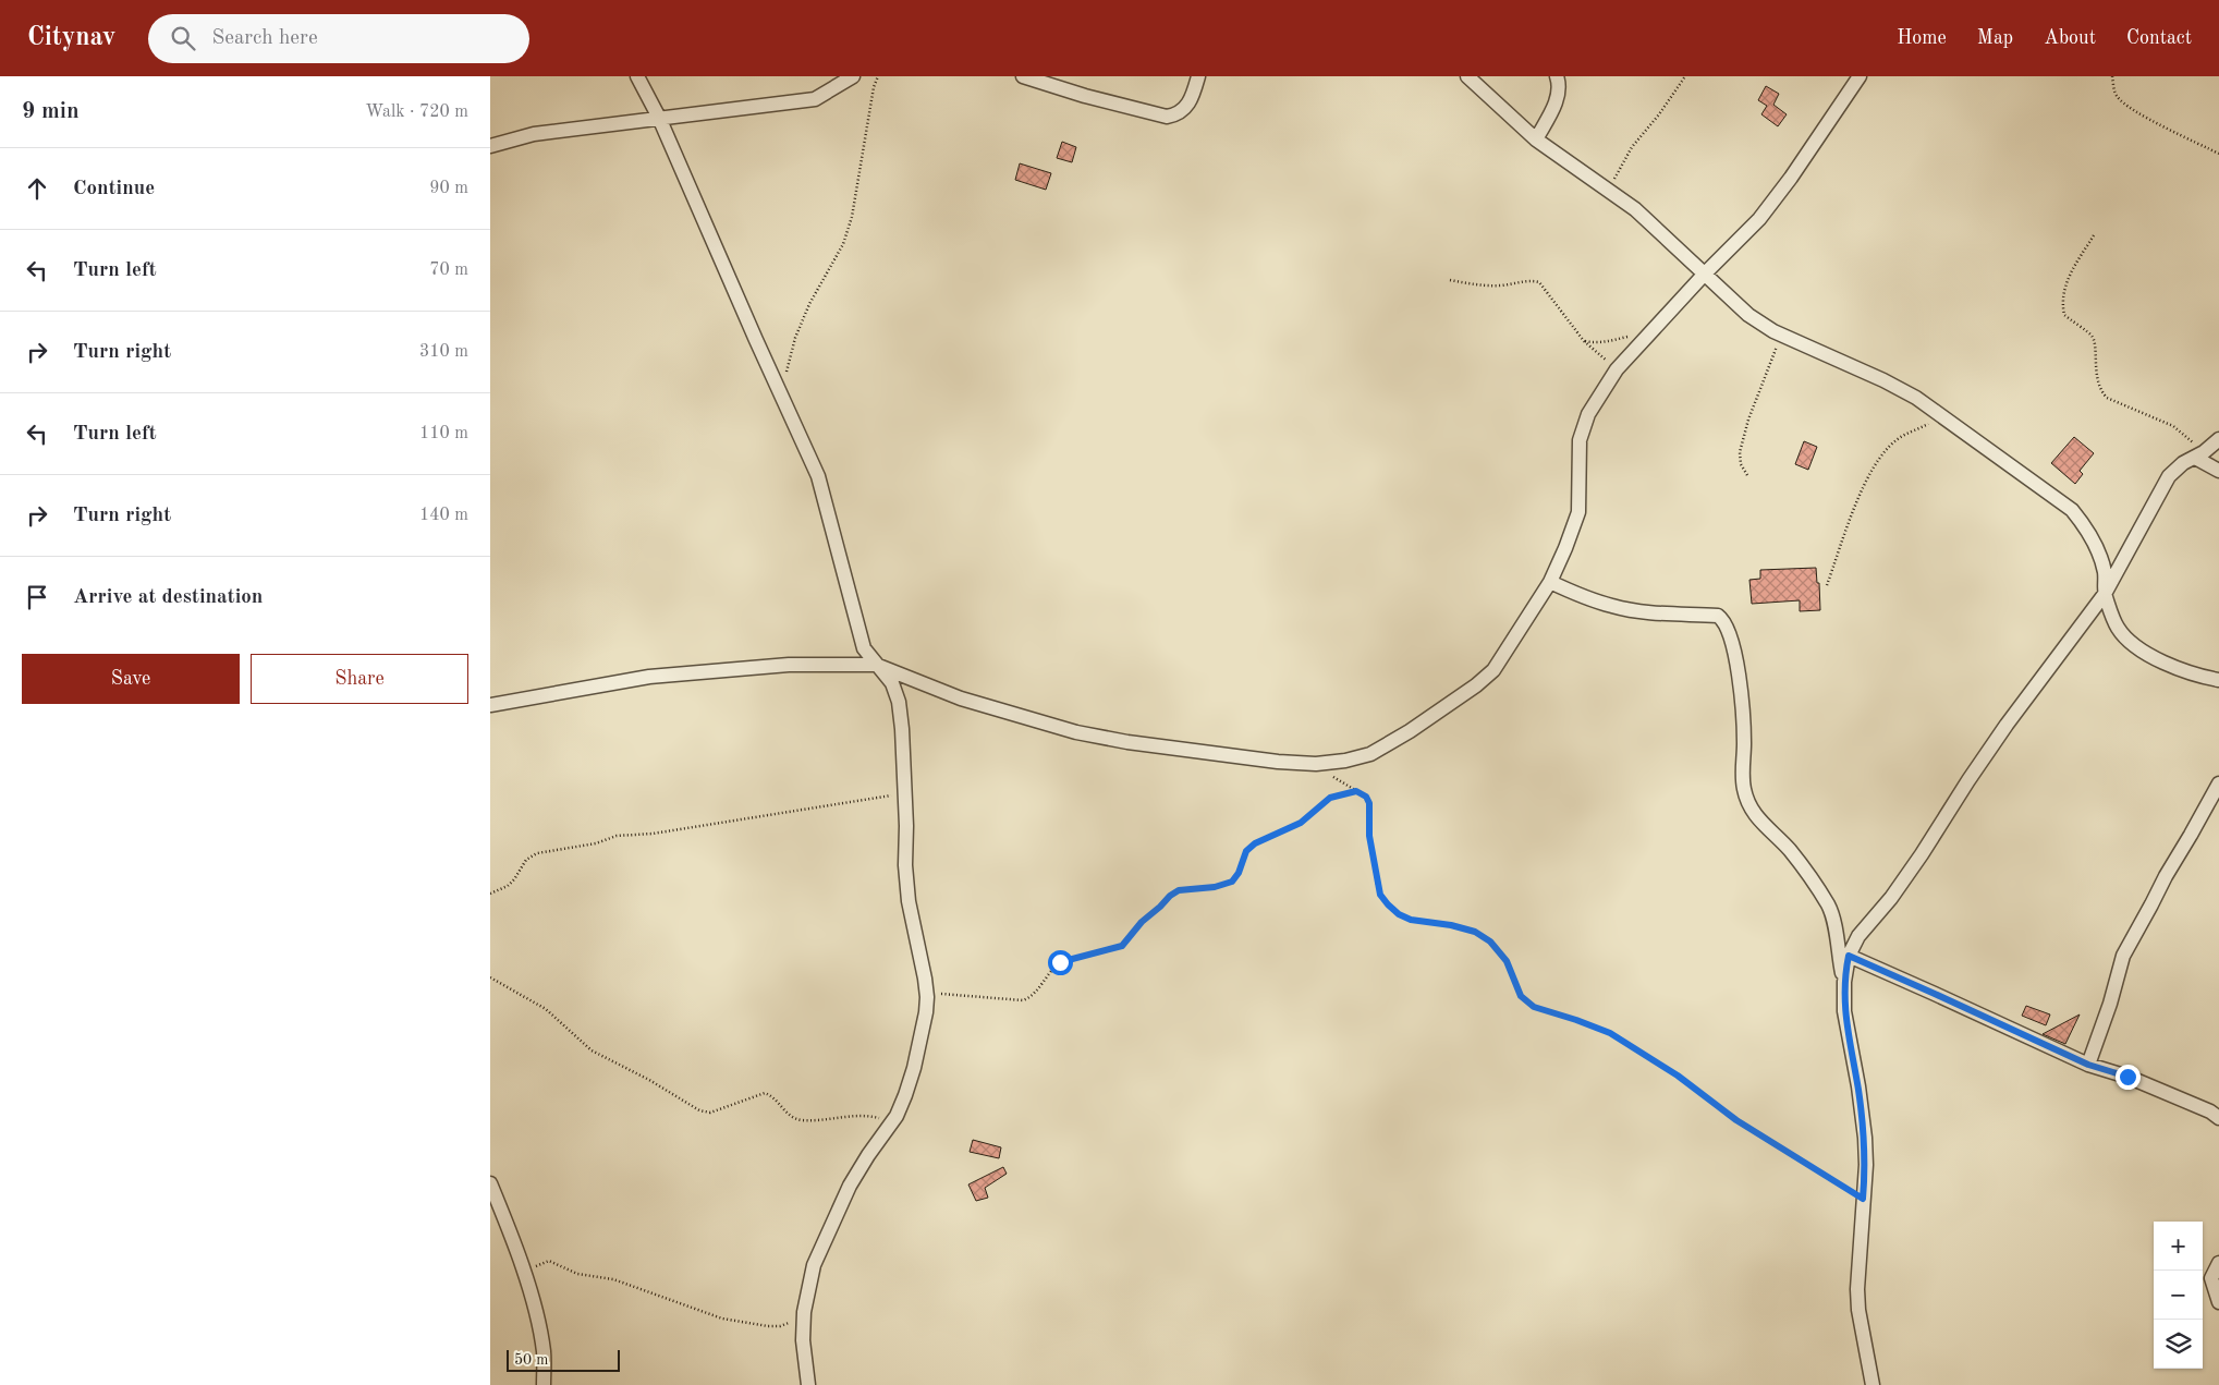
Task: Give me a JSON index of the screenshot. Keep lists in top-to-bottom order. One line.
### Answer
{"scale_bar":"50 m","page":{"header":"Citynav","search":"Search here","nav":["Home","Map","About","Contact"],"heading":["9 min","Walk · 720 m"],"list":[["Continue","90 m"],["Turn left","70 m"],["Turn right","310 m"],["Turn left","110 m"],["Turn right","140 m"],"Arrive at destination"],"buttons":["Save","Share"],"map_buttons":["+","−"],"scale":"50 m"}}
